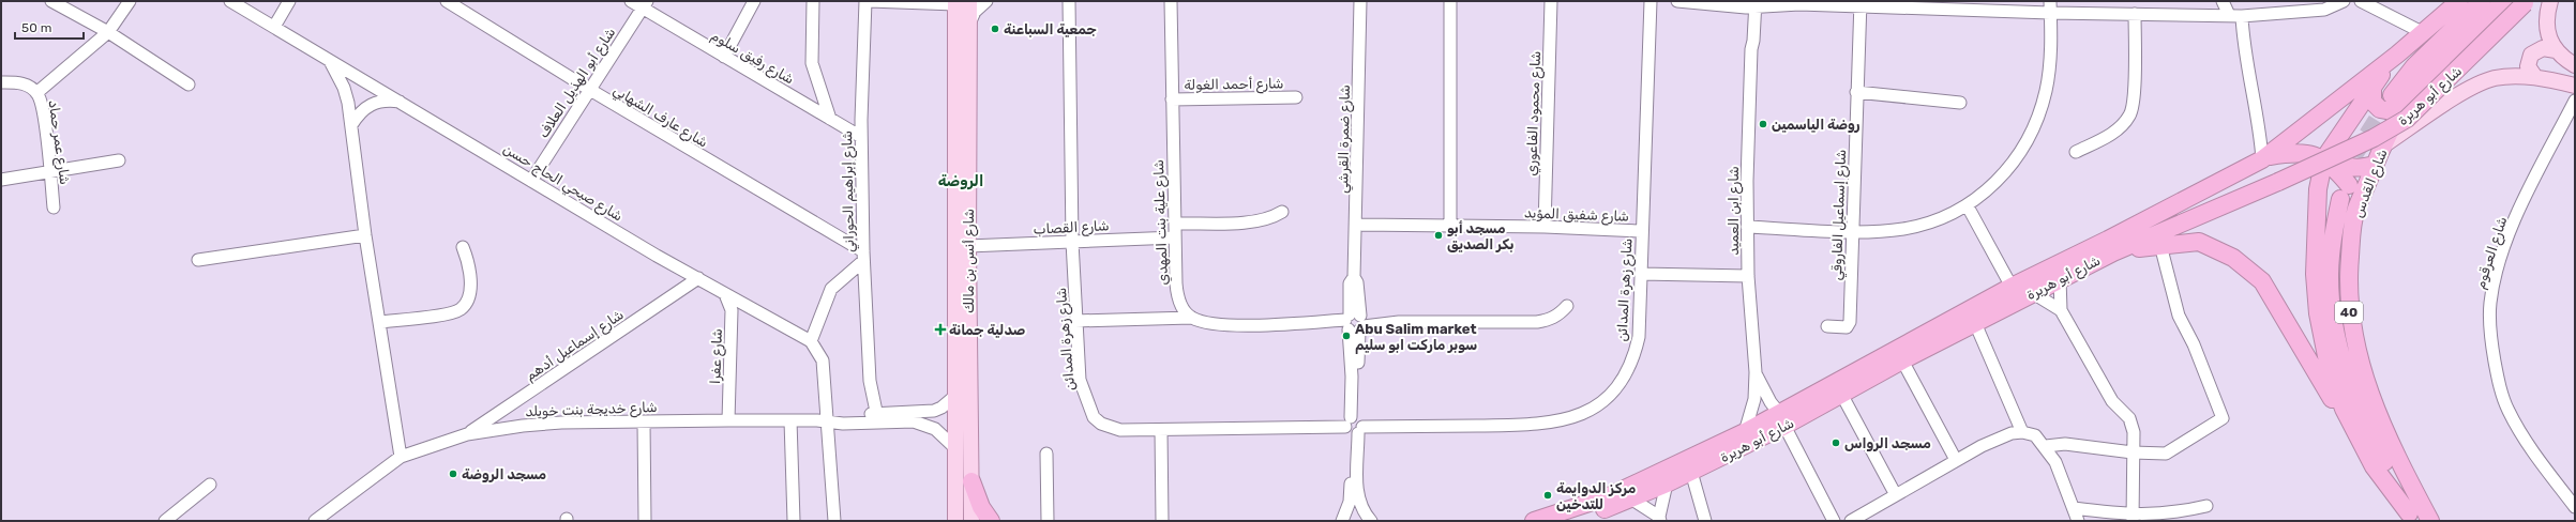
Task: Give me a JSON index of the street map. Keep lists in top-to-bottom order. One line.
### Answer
{"streets":{"highway":["شارع أبو هريرة","شارع القدس","40"],"main road":["شارع أنس بن مالك"],"street":["شارع رفيق سلوم","شارع أبو الهذيل العلاف","شارع أحمد الغولة","شارع محمود الفاعوري","شارع عارف الشهابي","شارع ضمرة القرشي","شارع عمر حماد","شارع صبحي الحاج حسن","شارع إبراهيم الحوراني","شارع ابن العميد","شارع شفيق المؤيد","شارع إسماعيل الفاروقي","شارع علية بنت المهدي","شارع القصاب","شارع العرقوم","شارع زهرة المدائن","شارع إسماعيل أدهم","شارع عفرا","شارع خديجة بنت خويلد"]},"crossings":[["شارع رفيق سلوم","شارع أبو الهذيل العلاف"],["شارع رفيق سلوم","شارع إبراهيم الحوراني"],["شارع أبو الهذيل العلاف","شارع عارف الشهابي"],["شارع أبو الهذيل العلاف","شارع صبحي الحاج حسن"],["شارع أحمد الغولة","شارع علية بنت المهدي"],["شارع أبو هريرة","شارع ابن العميد"],["شارع محمود الفاعوري","شارع شفيق المؤيد"],["شارع عارف الشهابي","شارع إبراهيم الحوراني"],["شارع ضمرة القرشي","شارع شفيق المؤيد"],["شارع ضمرة القرشي","شارع زهرة المدائن"],["شارع صبحي الحاج حسن","شارع إسماعيل أدهم"],["شارع صبحي الحاج حسن","شارع عفرا"],["شارع صبحي الحاج حسن","شارع خديجة بنت خويلد"],["شارع إبراهيم الحوراني","شارع خديجة بنت خويلد"],["شارع شفيق المؤيد","شارع زهرة المدائن"],["شارع علية بنت المهدي","شارع القصاب"],["شارع القصاب","شارع أنس بن مالك"],["شارع القصاب","شارع زهرة المدائن"],["شارع أنس بن مالك","شارع خديجة بنت خويلد"],["شارع إسماعيل أدهم","شارع خديجة بنت خويلد"],["شارع عفرا","شارع خديجة بنت خويلد"]],"districts":["الروضة"],"places":{"other":["جمعية السباعنة","روضة الياسمين","مسجد أبو بكر الصديق","Abu Salim market سوبر ماركت ابو سليم","مسجد الرواس","مسجد الروضة","مركز الدوايمة للتدخين"],"health":["صدلية جمانة"]},"scale_bar":"50 m"}
